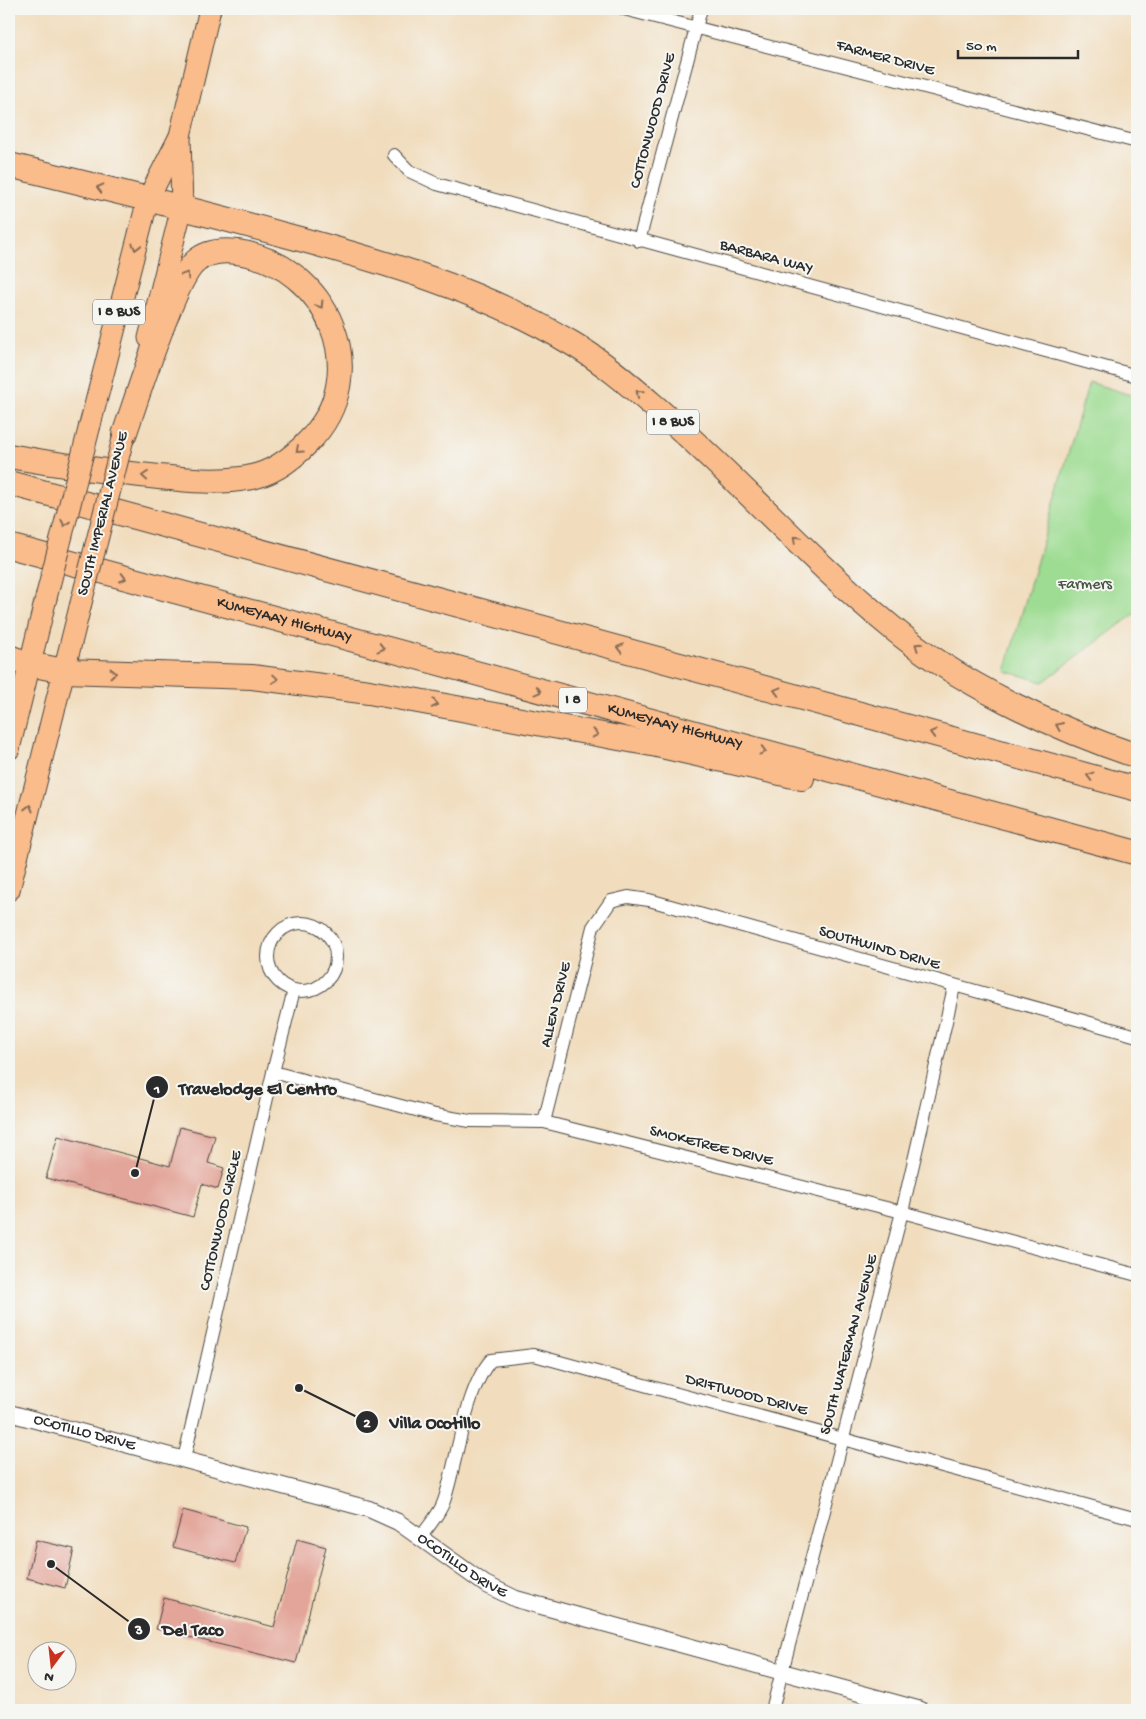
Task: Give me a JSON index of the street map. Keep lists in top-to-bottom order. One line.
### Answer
{"streets":{"highway":["I 8 BUS","KUMEYAAY HIGHWAY","I 8"],"main road":["SOUTH IMPERIAL AVENUE"],"street":["FARMER DRIVE","COTTONWOOD DRIVE","BARBARA WAY","SOUTHWIND DRIVE","ALLEN DRIVE","SMOKETREE DRIVE","COTTONWOOD CIRCLE","SOUTH WATERMAN AVENUE","DRIFTWOOD DRIVE","OCOTILLO DRIVE"]},"crossings":[["FARMER DRIVE","COTTONWOOD DRIVE"],["COTTONWOOD DRIVE","BARBARA WAY"],["I 8 BUS","SOUTH IMPERIAL AVENUE"],["SOUTHWIND DRIVE","ALLEN DRIVE"],["SOUTHWIND DRIVE","SOUTH WATERMAN AVENUE"],["ALLEN DRIVE","SMOKETREE DRIVE"],["SMOKETREE DRIVE","COTTONWOOD CIRCLE"],["SMOKETREE DRIVE","SOUTH WATERMAN AVENUE"],["COTTONWOOD CIRCLE","OCOTILLO DRIVE"],["SOUTH WATERMAN AVENUE","DRIFTWOOD DRIVE"],["SOUTH WATERMAN AVENUE","OCOTILLO DRIVE"],["DRIFTWOOD DRIVE","OCOTILLO DRIVE"]],"parks":["Farmers"],"places":["Travelodge El Centro","Villa Ocotillo","Del Taco"],"scale_bar":"50 m","north":"bottom"}
